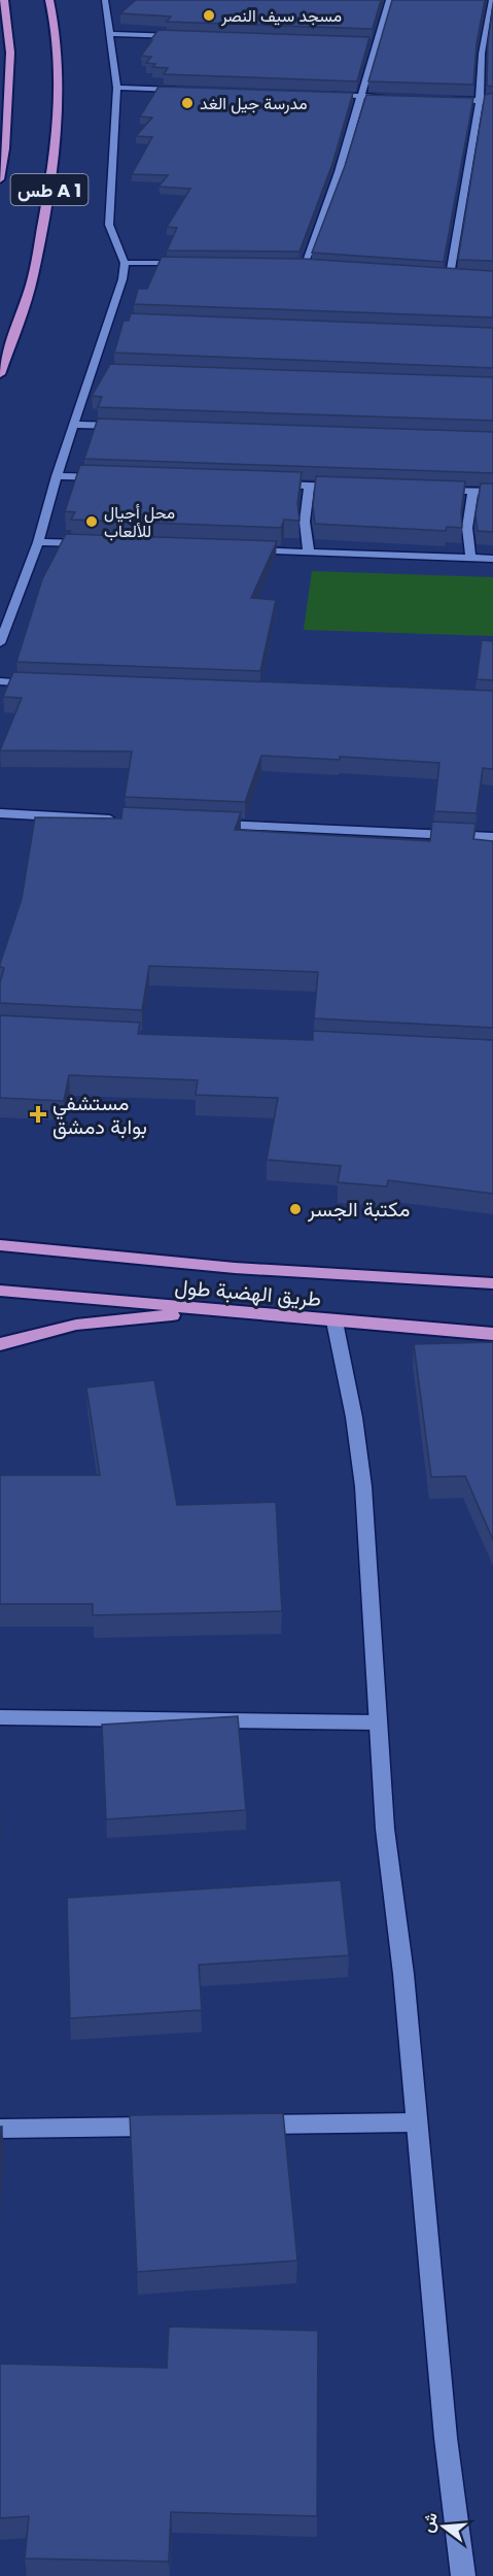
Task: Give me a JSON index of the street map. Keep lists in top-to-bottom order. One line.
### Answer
{"streets":{"highway":["طس A 1","طريق الهضبة طول"]},"places":{"other":["مسجد سيف النصر","مدرسة جيل الغد","محل أجيال للألعاب","مكتبة الجسر"],"health":["مستشفي بوابة دمشق"]},"north":"left"}
